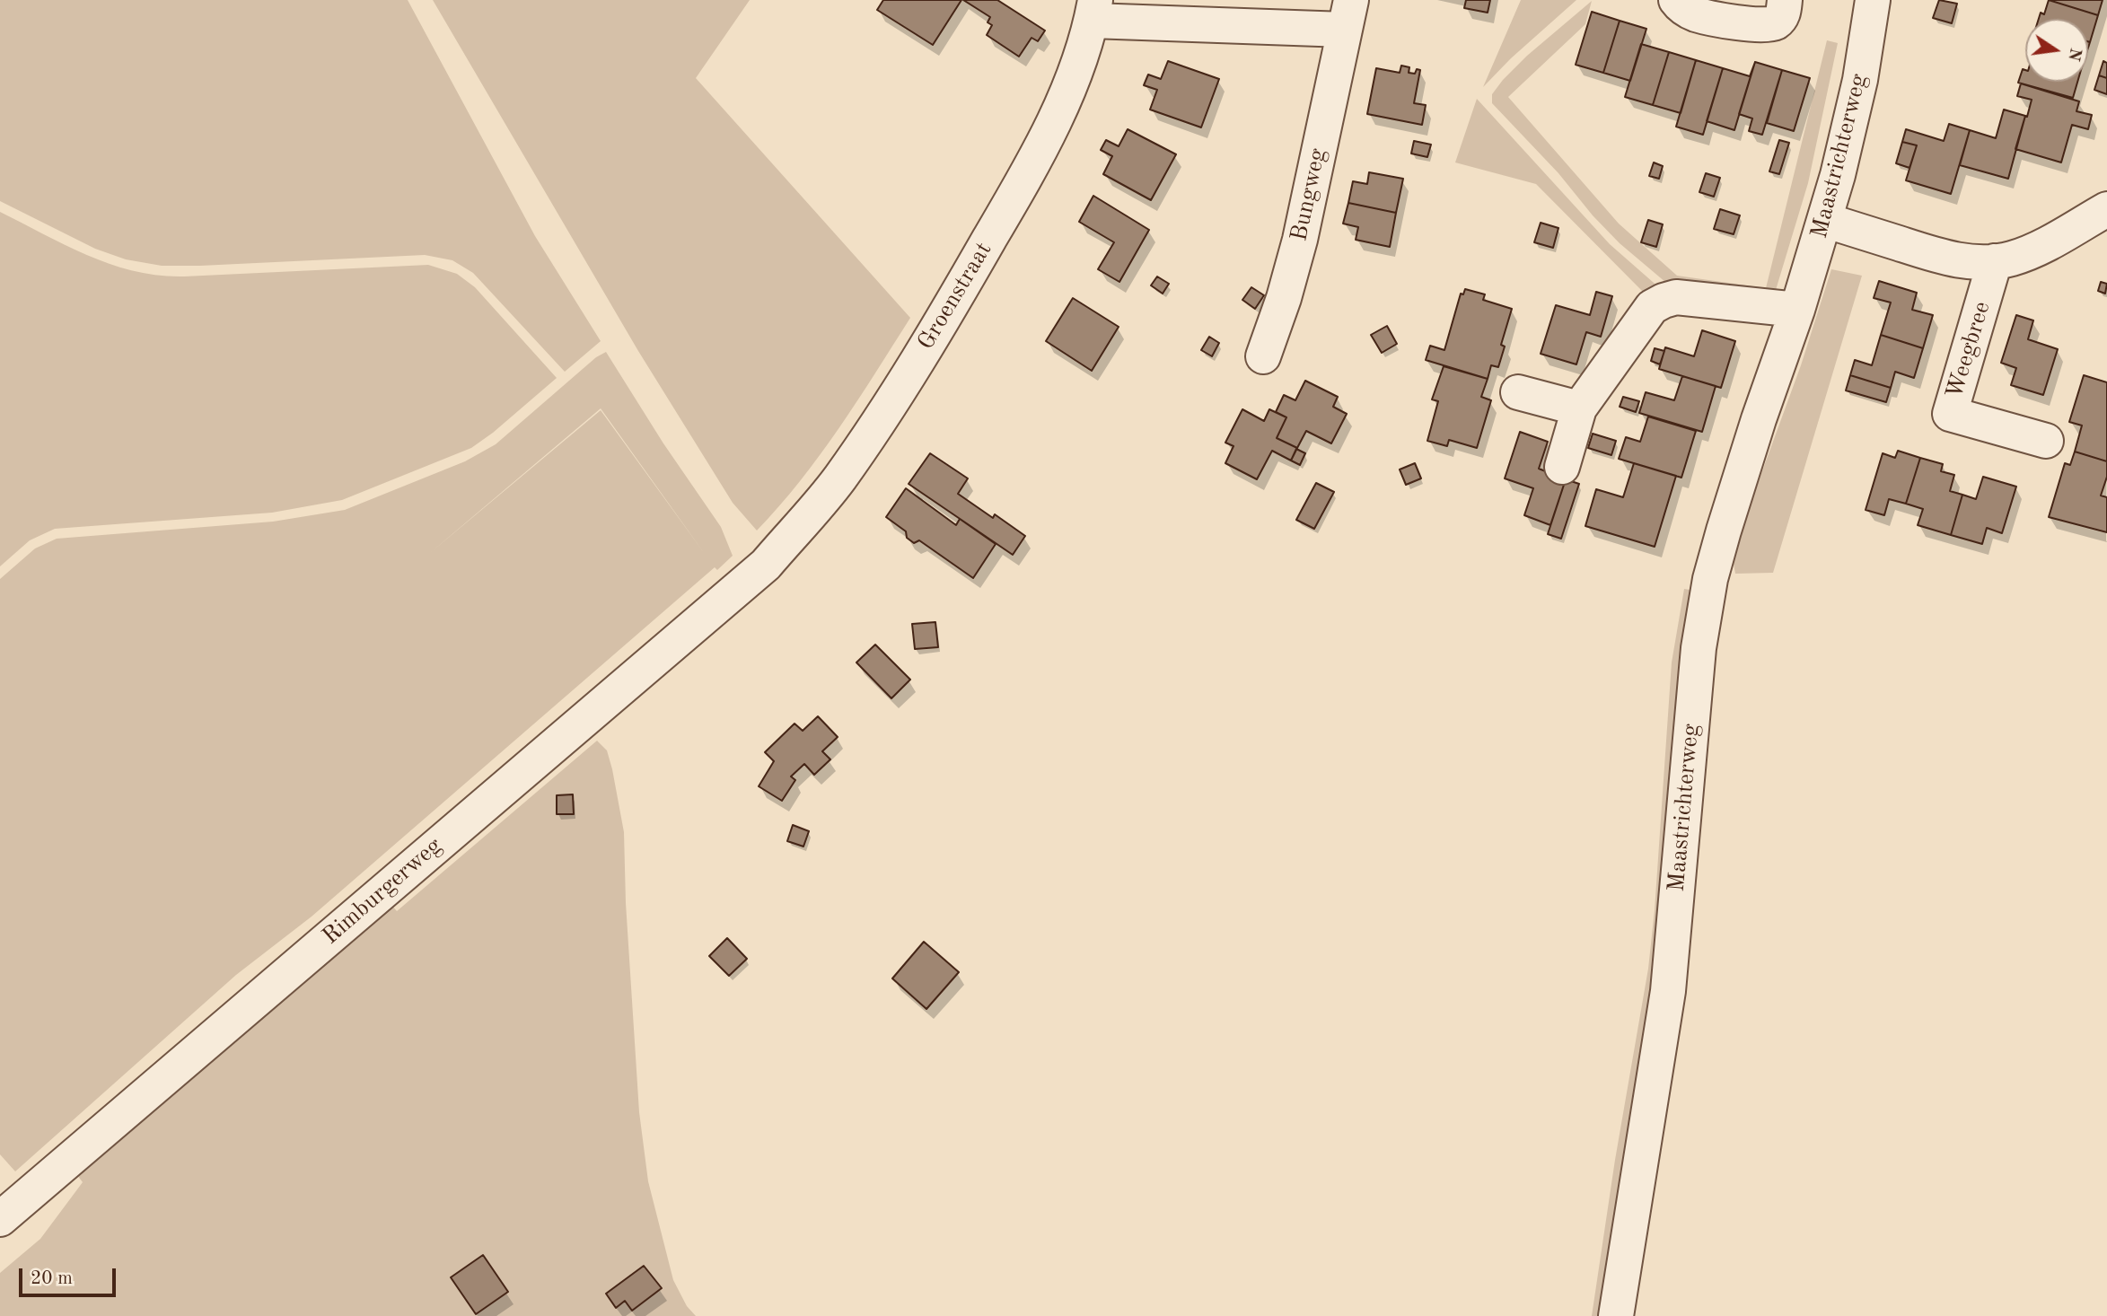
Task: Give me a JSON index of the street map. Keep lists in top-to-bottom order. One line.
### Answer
{"streets":{"street":["Maastrichterweg","Bungweg","Groenstraat","Weegbree","Rimburgerweg"]},"crossings":[["Bungweg","Groenstraat"],["Groenstraat","Rimburgerweg"]],"scale_bar":"20 m","north":"right"}
